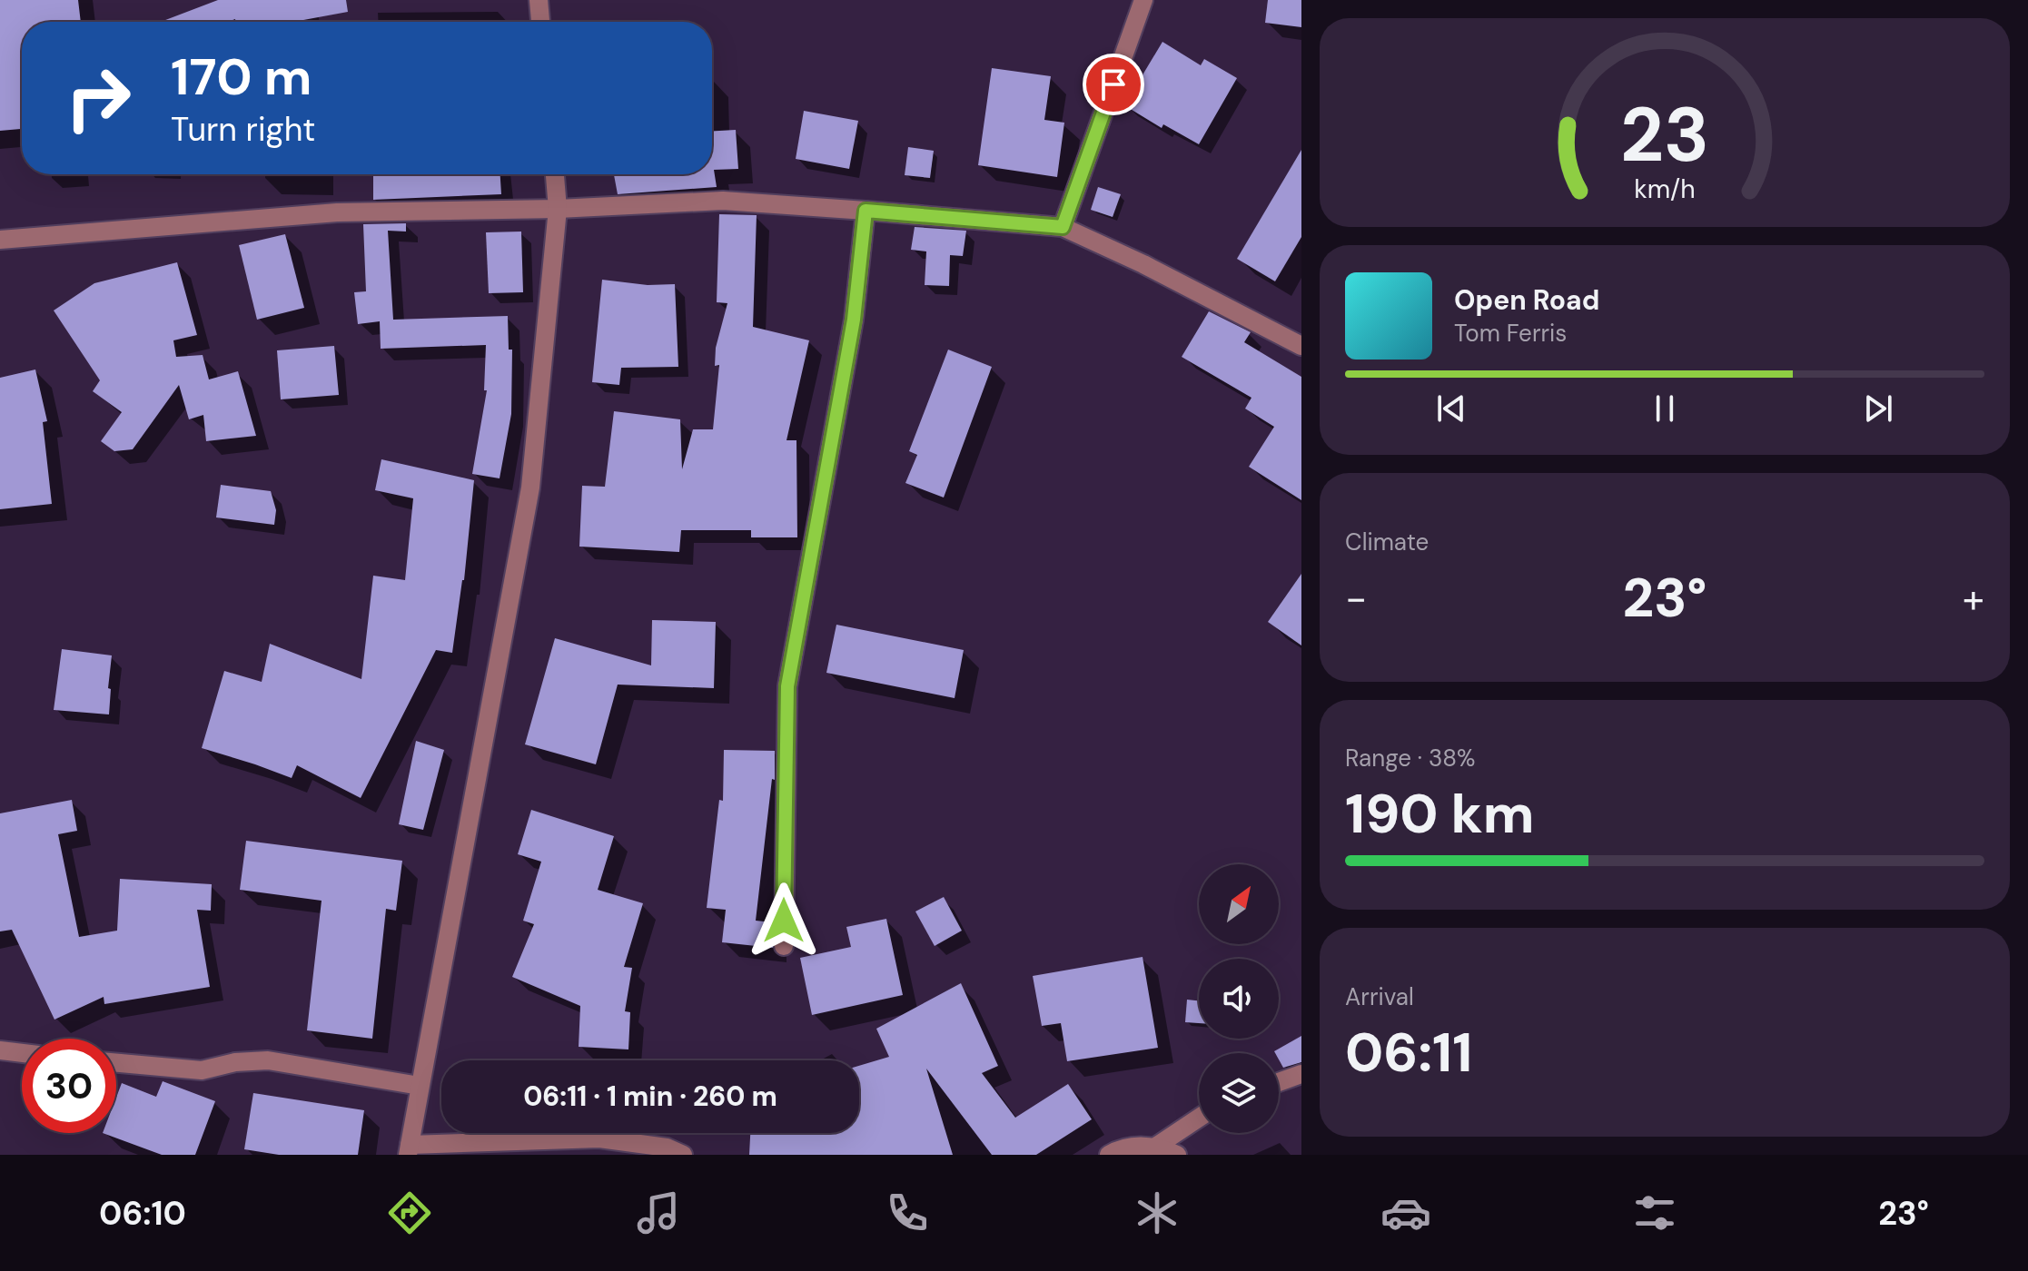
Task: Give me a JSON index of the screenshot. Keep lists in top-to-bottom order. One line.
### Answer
{"north":"top right","page":{"turn":["170 m","Turn right"],"song":["Open Road","Tom Ferris"],"tile":["Climate",["Range · 38%","190 km"],["Arrival","06:11"]],"heat":["−","23°","+"],"limit":"30","trip":"06:11 · 1 min · 260 m","tabs":["06:10","23°"],"gauge":["23","km/h"]}}
